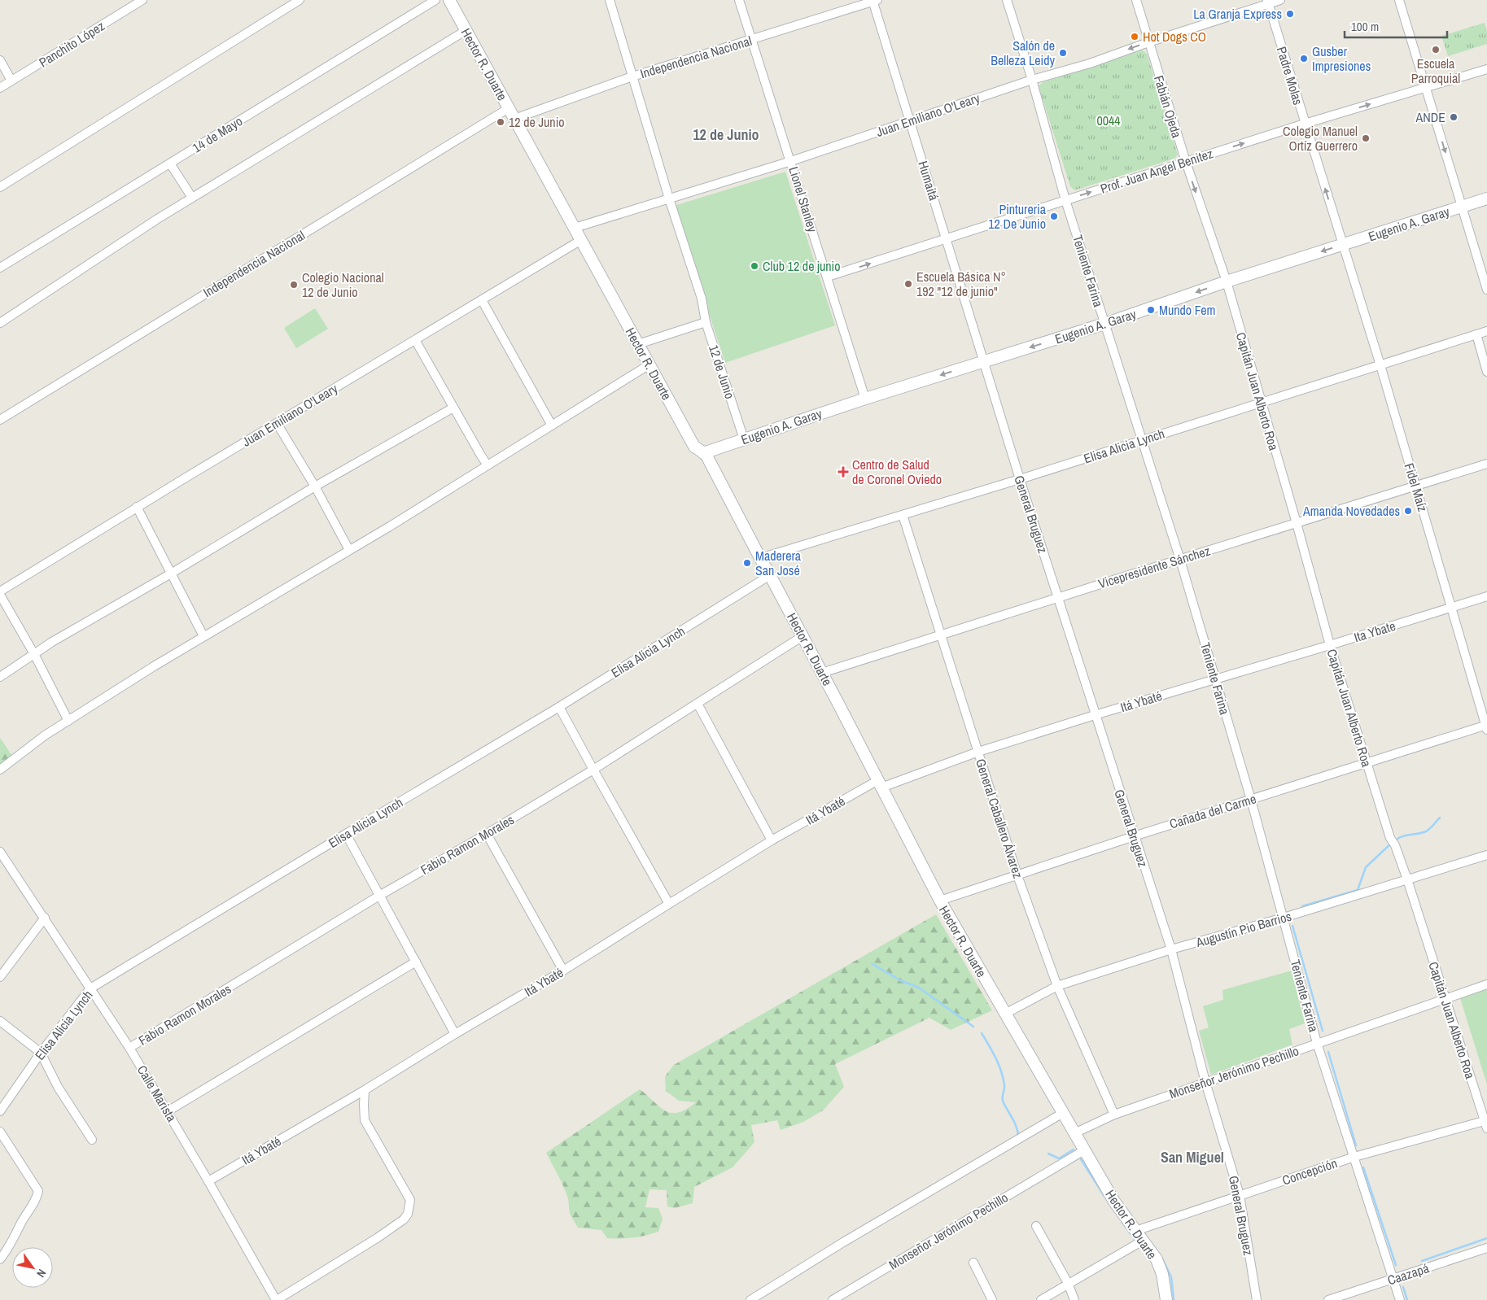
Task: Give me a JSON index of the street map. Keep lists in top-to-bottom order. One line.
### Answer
{"streets":{"street":["Panchito López","Independencia Nacional","Hector R. Duarte","Padre Molas","Fabián Ojeda","Juan Emiliano O'Leary","14 de Mayo","Prof. Juan Angel Benitez","Humaitá","Lionel Stanley","Eugenio A. Garay","Teniente Farina","12 de Junio","Capitán Juan Alberto Roa","Elisa Alicia Lynch","Fidel Maíz","General Bruguez","Vicepresidente Sánchez","Ita Ybate","Itá Ybaté","Cañada del Carme","General Caballero Álvarez","Fabio Ramon Morales","Augustín Pio Barrios","Monseñor Jerónimo Pechillo","Calle Marista","Concepción","Caazapá"]},"crossings":[["Independencia Nacional","Hector R. Duarte"],["Independencia Nacional","Humaitá"],["Independencia Nacional","Lionel Stanley"],["Independencia Nacional","12 de Junio"],["Hector R. Duarte","Juan Emiliano O'Leary"],["Hector R. Duarte","Eugenio A. Garay"],["Hector R. Duarte","Elisa Alicia Lynch"],["Hector R. Duarte","Vicepresidente Sánchez"],["Hector R. Duarte","Itá Ybaté"],["Hector R. Duarte","Cañada del Carme"],["Hector R. Duarte","Fabio Ramon Morales"],["Hector R. Duarte","Augustín Pio Barrios"],["Hector R. Duarte","Monseñor Jerónimo Pechillo"],["Hector R. Duarte","Concepción"],["Padre Molas","Juan Emiliano O'Leary"],["Padre Molas","Prof. Juan Angel Benitez"],["Padre Molas","Eugenio A. Garay"],["Padre Molas","Fidel Maíz"],["Fabián Ojeda","Juan Emiliano O'Leary"],["Fabián Ojeda","Prof. Juan Angel Benitez"],["Fabián Ojeda","Eugenio A. Garay"],["Fabián Ojeda","Capitán Juan Alberto Roa"],["Juan Emiliano O'Leary","Humaitá"],["Juan Emiliano O'Leary","Lionel Stanley"],["Juan Emiliano O'Leary","Teniente Farina"],["Juan Emiliano O'Leary","12 de Junio"],["Prof. Juan Angel Benitez","Humaitá"],["Prof. Juan Angel Benitez","Lionel Stanley"],["Prof. Juan Angel Benitez","Teniente Farina"],["Humaitá","Eugenio A. Garay"],["Humaitá","General Bruguez"],["Lionel Stanley","Eugenio A. Garay"],["Eugenio A. Garay","Teniente Farina"],["Eugenio A. Garay","12 de Junio"],["Eugenio A. Garay","Capitán Juan Alberto Roa"],["Eugenio A. Garay","Fidel Maíz"],["Eugenio A. Garay","General Bruguez"],["Teniente Farina","Elisa Alicia Lynch"],["Teniente Farina","Vicepresidente Sánchez"],["Teniente Farina","Ita Ybate"],["Teniente Farina","Itá Ybaté"],["Teniente Farina","Cañada del Carme"],["Teniente Farina","Augustín Pio Barrios"],["Teniente Farina","Monseñor Jerónimo Pechillo"],["Teniente Farina","Concepción"],["Teniente Farina","Caazapá"],["Capitán Juan Alberto Roa","Elisa Alicia Lynch"],["Capitán Juan Alberto Roa","Vicepresidente Sánchez"],["Capitán Juan Alberto Roa","Ita Ybate"],["Capitán Juan Alberto Roa","Cañada del Carme"],["Capitán Juan Alberto Roa","Augustín Pio Barrios"],["Capitán Juan Alberto Roa","Monseñor Jerónimo Pechillo"],["Capitán Juan Alberto Roa","Concepción"],["Elisa Alicia Lynch","Fidel Maíz"],["Elisa Alicia Lynch","General Bruguez"],["Elisa Alicia Lynch","General Caballero Álvarez"],["Elisa Alicia Lynch","Calle Marista"],["Fidel Maíz","Vicepresidente Sánchez"],["Fidel Maíz","Ita Ybate"],["Fidel Maíz","Cañada del Carme"],["General Bruguez","Vicepresidente Sánchez"],["General Bruguez","Itá Ybaté"],["General Bruguez","Cañada del Carme"],["General Bruguez","Augustín Pio Barrios"],["General Bruguez","Monseñor Jerónimo Pechillo"],["General Bruguez","Concepción"],["Vicepresidente Sánchez","General Caballero Álvarez"],["Ita Ybate","Itá Ybaté"],["Itá Ybaté","General Caballero Álvarez"],["Itá Ybaté","Calle Marista"],["Cañada del Carme","General Caballero Álvarez"],["General Caballero Álvarez","Augustín Pio Barrios"],["General Caballero Álvarez","Monseñor Jerónimo Pechillo"],["Fabio Ramon Morales","Calle Marista"]],"one_way":["Padre Molas","Fabián Ojeda","Prof. Juan Angel Benitez","Eugenio A. Garay"],"districts":["12 de Junio","San Miguel"],"parks":["0044"],"places":{"other":["La Granja Express","Hot Dogs CO","Escuela Parroquial","Salón de Belleza Leidy","Gusber Impresiones","ANDE","12 de Junio","Colegio Manuel Ortíz Guerrero","Pintureria 12 De Junio","Club 12 de junio","Escuela Básica N° 192 \"12 de junio\"","Colegio Nacional 12 de Junio","Mundo Fem","Amanda Novedades","Maderera San José"],"health":["Centro de Salud de Coronel Oviedo"]},"scale_bar":"100 m","north":"bottom right"}
